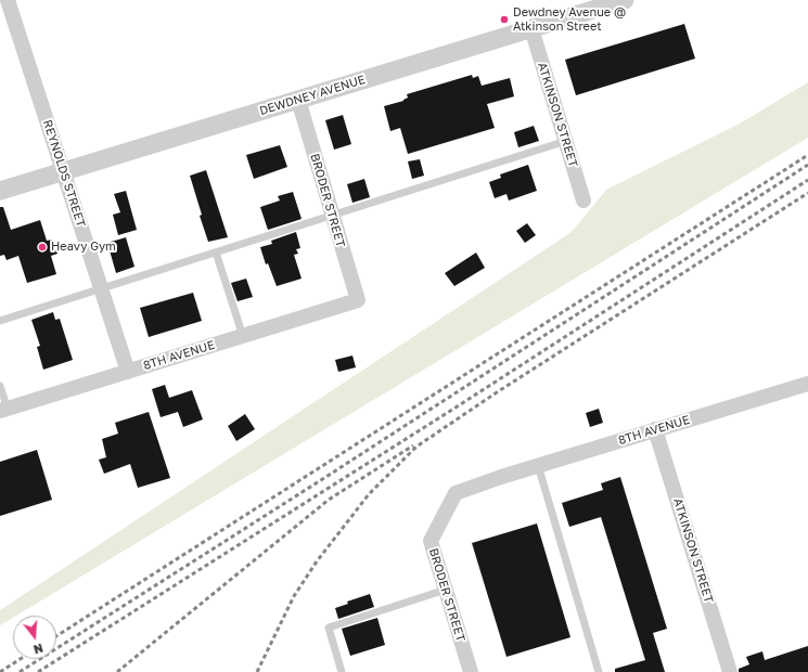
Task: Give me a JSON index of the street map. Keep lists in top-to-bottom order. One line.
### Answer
{"streets":{"street":["DEWDNEY AVENUE","ATKINSON STREET","REYNOLDS STREET","BRODER STREET","8TH AVENUE"]},"crossings":[["DEWDNEY AVENUE","ATKINSON STREET"],["DEWDNEY AVENUE","REYNOLDS STREET"],["DEWDNEY AVENUE","BRODER STREET"],["ATKINSON STREET","8TH AVENUE"],["REYNOLDS STREET","8TH AVENUE"],["BRODER STREET","8TH AVENUE"]],"places":["Dewdney Avenue @ Atkinson Street","Heavy Gym"],"north":"bottom"}
